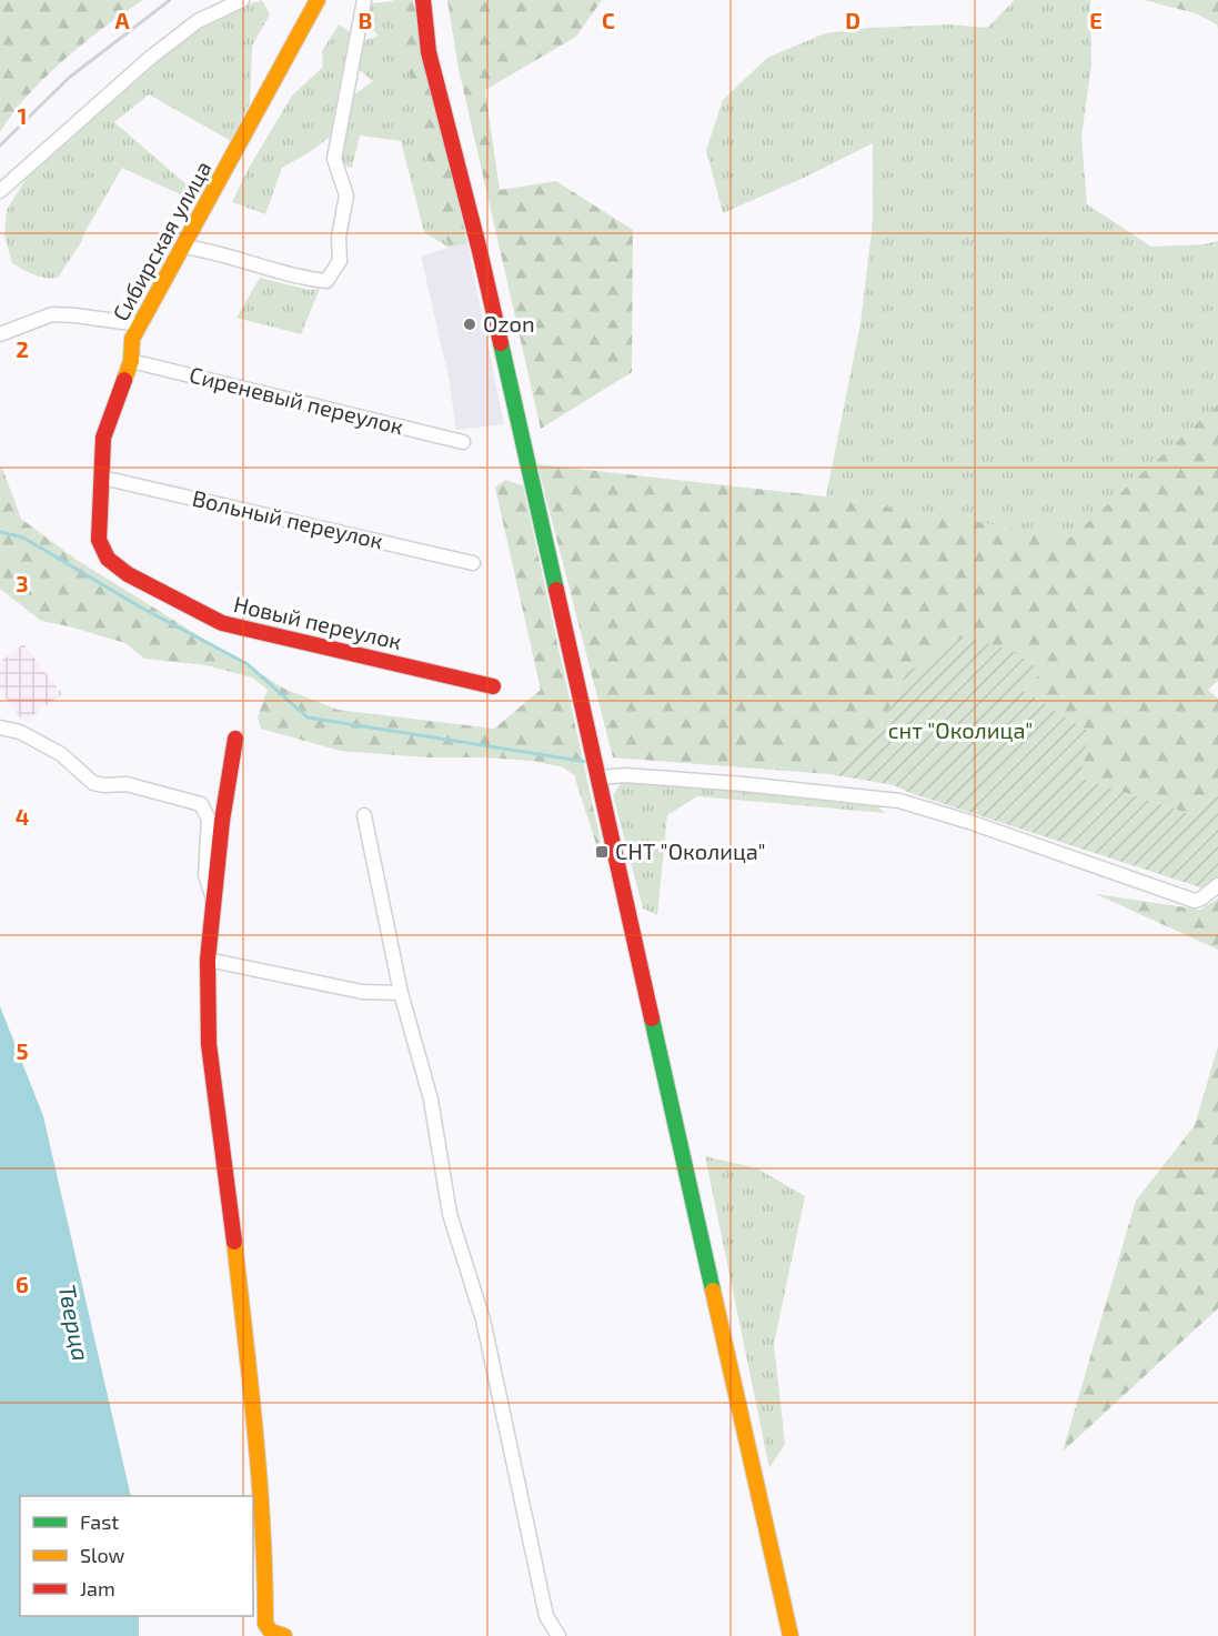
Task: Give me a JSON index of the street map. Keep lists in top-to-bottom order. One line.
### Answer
{"streets":{"street":["Сибирская улица","Сиреневый переулок","Вольный переулок","Новый переулок"]},"crossings":[["Сибирская улица","Сиреневый переулок"],["Сибирская улица","Вольный переулок"],["Сибирская улица","Новый переулок"]],"water":["Тверца"],"parks":["снт \"Околица\""],"places":{"other":["Ozon"],"transit":["СНТ \"Околица\""]},"legend":["Fast","Slow","Jam"],"grid":{"columns":["A","B","C","D","E"],"rows":["1","2","3","4","5","6"]}}
